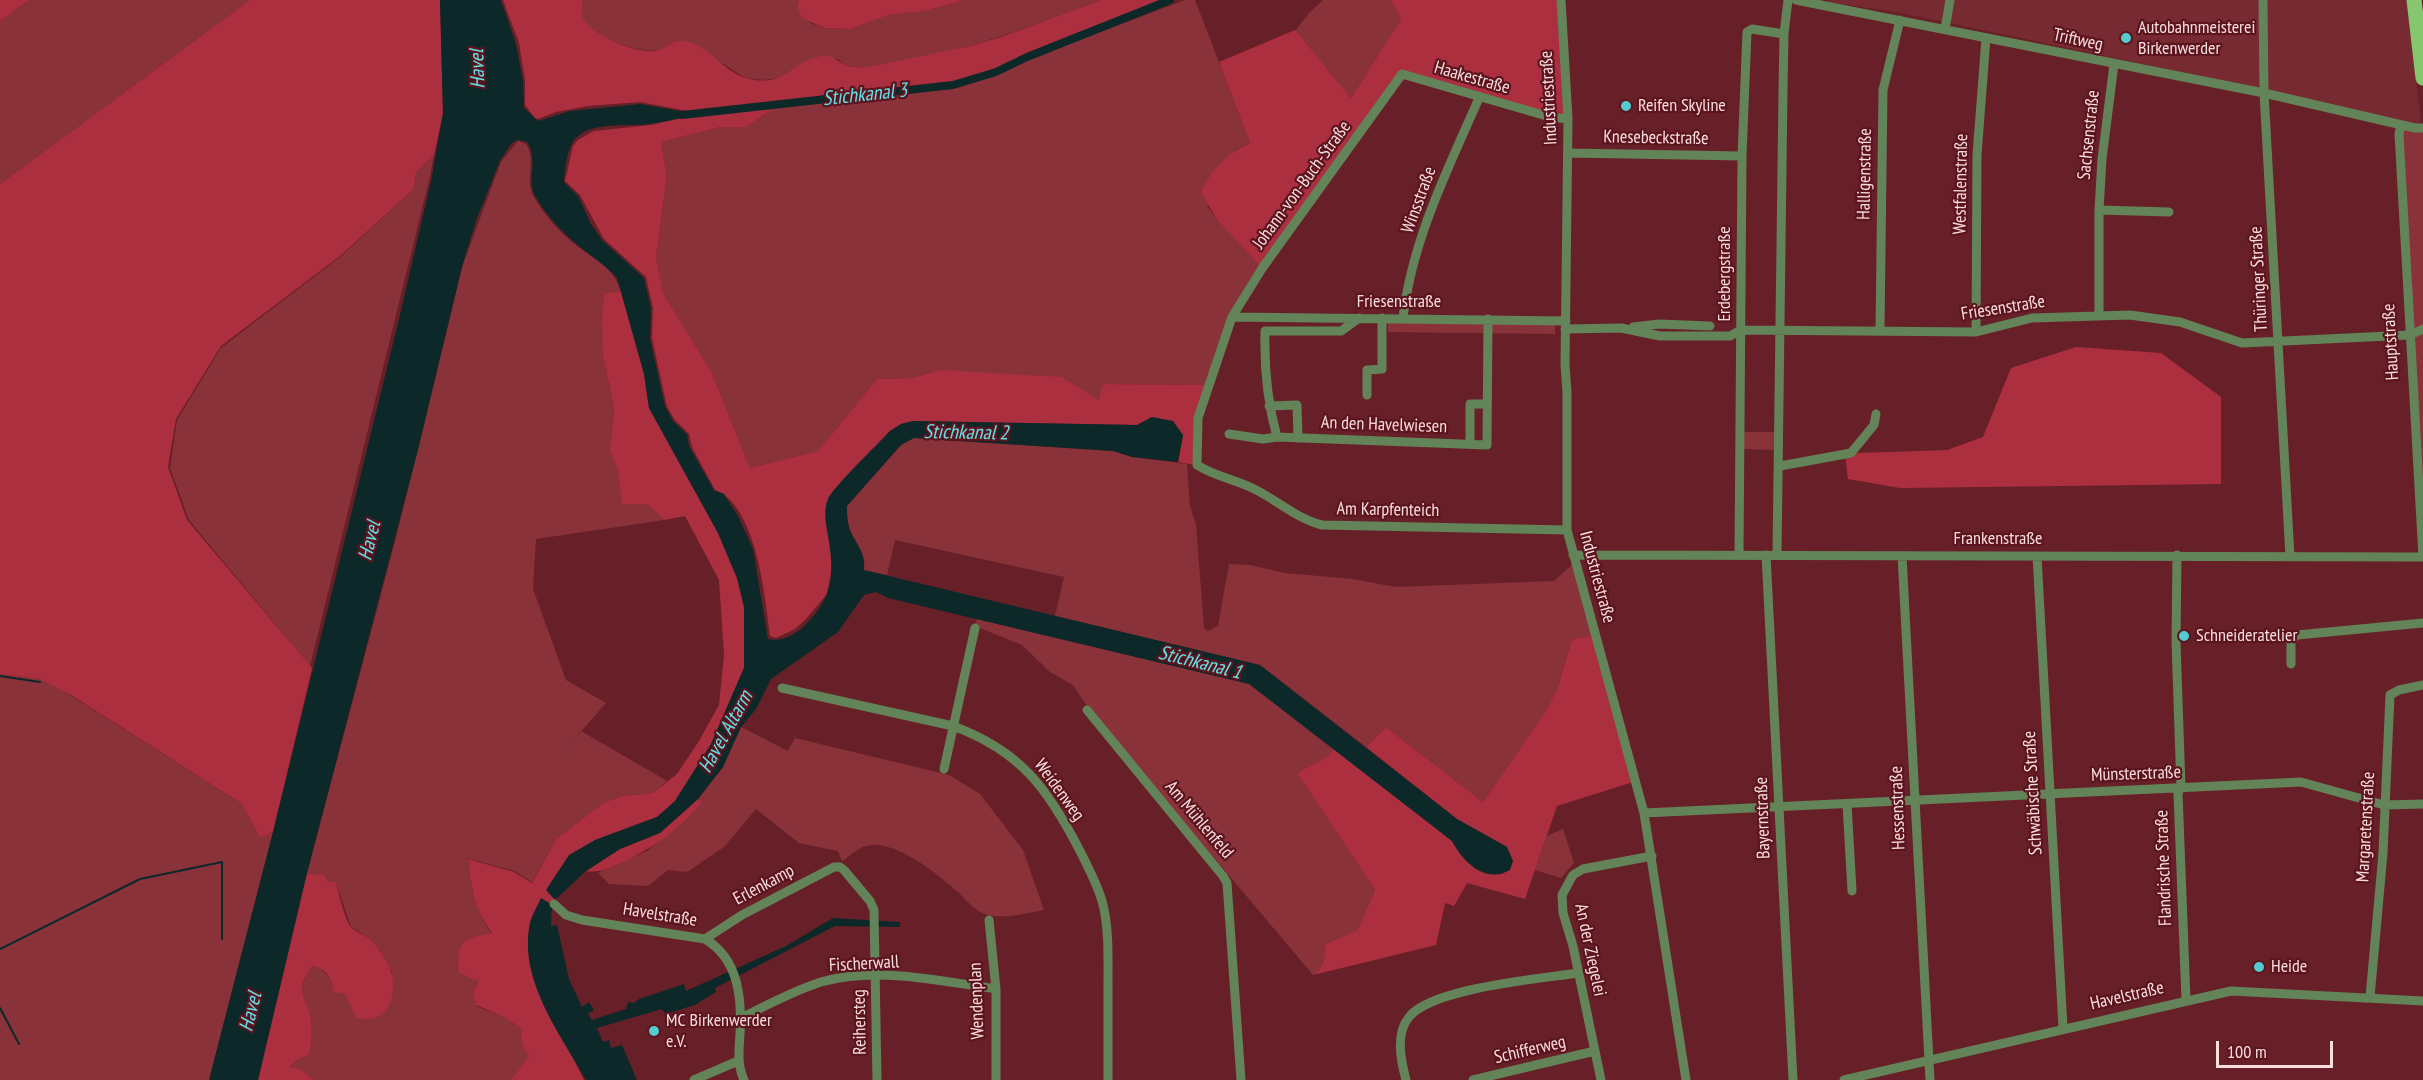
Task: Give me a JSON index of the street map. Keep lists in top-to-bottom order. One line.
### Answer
{"streets":{"street":["Triftweg","Haakestraße","Industriestraße","Sachsenstraße","Knesebeckstraße","Halligenstraße","Westfalenstraße","Johann-von-Buch-Straße","Winsstraße","Erdebergstraße","Thüringer Straße","Friesenstraße","Hauptstraße","An den Havelwiesen","Am Karpfenteich","Frankenstraße","Münsterstraße","Weidenweg","Schwäbische Straße","Hessenstraße","Bayernstraße","Am Mühlenfeld","Margaretenstraße","Flandrische Straße","Erlenkamp","Havelstraße","An der Ziegelei","Fischerwall","Wendenplan","Reihersteg","Schifferweg"]},"crossings":[["Triftweg","Sachsenstraße"],["Triftweg","Halligenstraße"],["Triftweg","Westfalenstraße"],["Triftweg","Thüringer Straße"],["Triftweg","Hauptstraße"],["Haakestraße","Industriestraße"],["Haakestraße","Johann-von-Buch-Straße"],["Haakestraße","Winsstraße"],["Industriestraße","Knesebeckstraße"],["Industriestraße","Friesenstraße"],["Industriestraße","Am Karpfenteich"],["Industriestraße","Frankenstraße"],["Industriestraße","Münsterstraße"],["Industriestraße","An der Ziegelei"],["Sachsenstraße","Friesenstraße"],["Knesebeckstraße","Erdebergstraße"],["Halligenstraße","Friesenstraße"],["Westfalenstraße","Friesenstraße"],["Johann-von-Buch-Straße","Friesenstraße"],["Johann-von-Buch-Straße","Am Karpfenteich"],["Winsstraße","Friesenstraße"],["Erdebergstraße","Friesenstraße"],["Erdebergstraße","Frankenstraße"],["Thüringer Straße","Friesenstraße"],["Thüringer Straße","Frankenstraße"],["Friesenstraße","Hauptstraße"],["Friesenstraße","An den Havelwiesen"],["Friesenstraße","Am Karpfenteich"],["Hauptstraße","Frankenstraße"],["Frankenstraße","Schwäbische Straße"],["Frankenstraße","Hessenstraße"],["Frankenstraße","Bayernstraße"],["Frankenstraße","Flandrische Straße"],["Münsterstraße","Schwäbische Straße"],["Münsterstraße","Hessenstraße"],["Münsterstraße","Bayernstraße"],["Münsterstraße","Margaretenstraße"],["Münsterstraße","Flandrische Straße"],["Schwäbische Straße","Havelstraße"],["Hessenstraße","Havelstraße"],["Margaretenstraße","Havelstraße"],["Flandrische Straße","Havelstraße"],["Erlenkamp","Havelstraße"],["Erlenkamp","Reihersteg"],["Havelstraße","Fischerwall"],["An der Ziegelei","Schifferweg"],["Fischerwall","Wendenplan"],["Fischerwall","Reihersteg"]],"water":["Havel","Stichkanal 3","Stichkanal 2","Stichkanal 1","Havel Altarm"],"places":["Autobahnmeisterei Birkenwerder","Reifen Skyline","Schneideratelier","Heide","MC Birkenwerder e.V."],"scale_bar":"100 m"}
